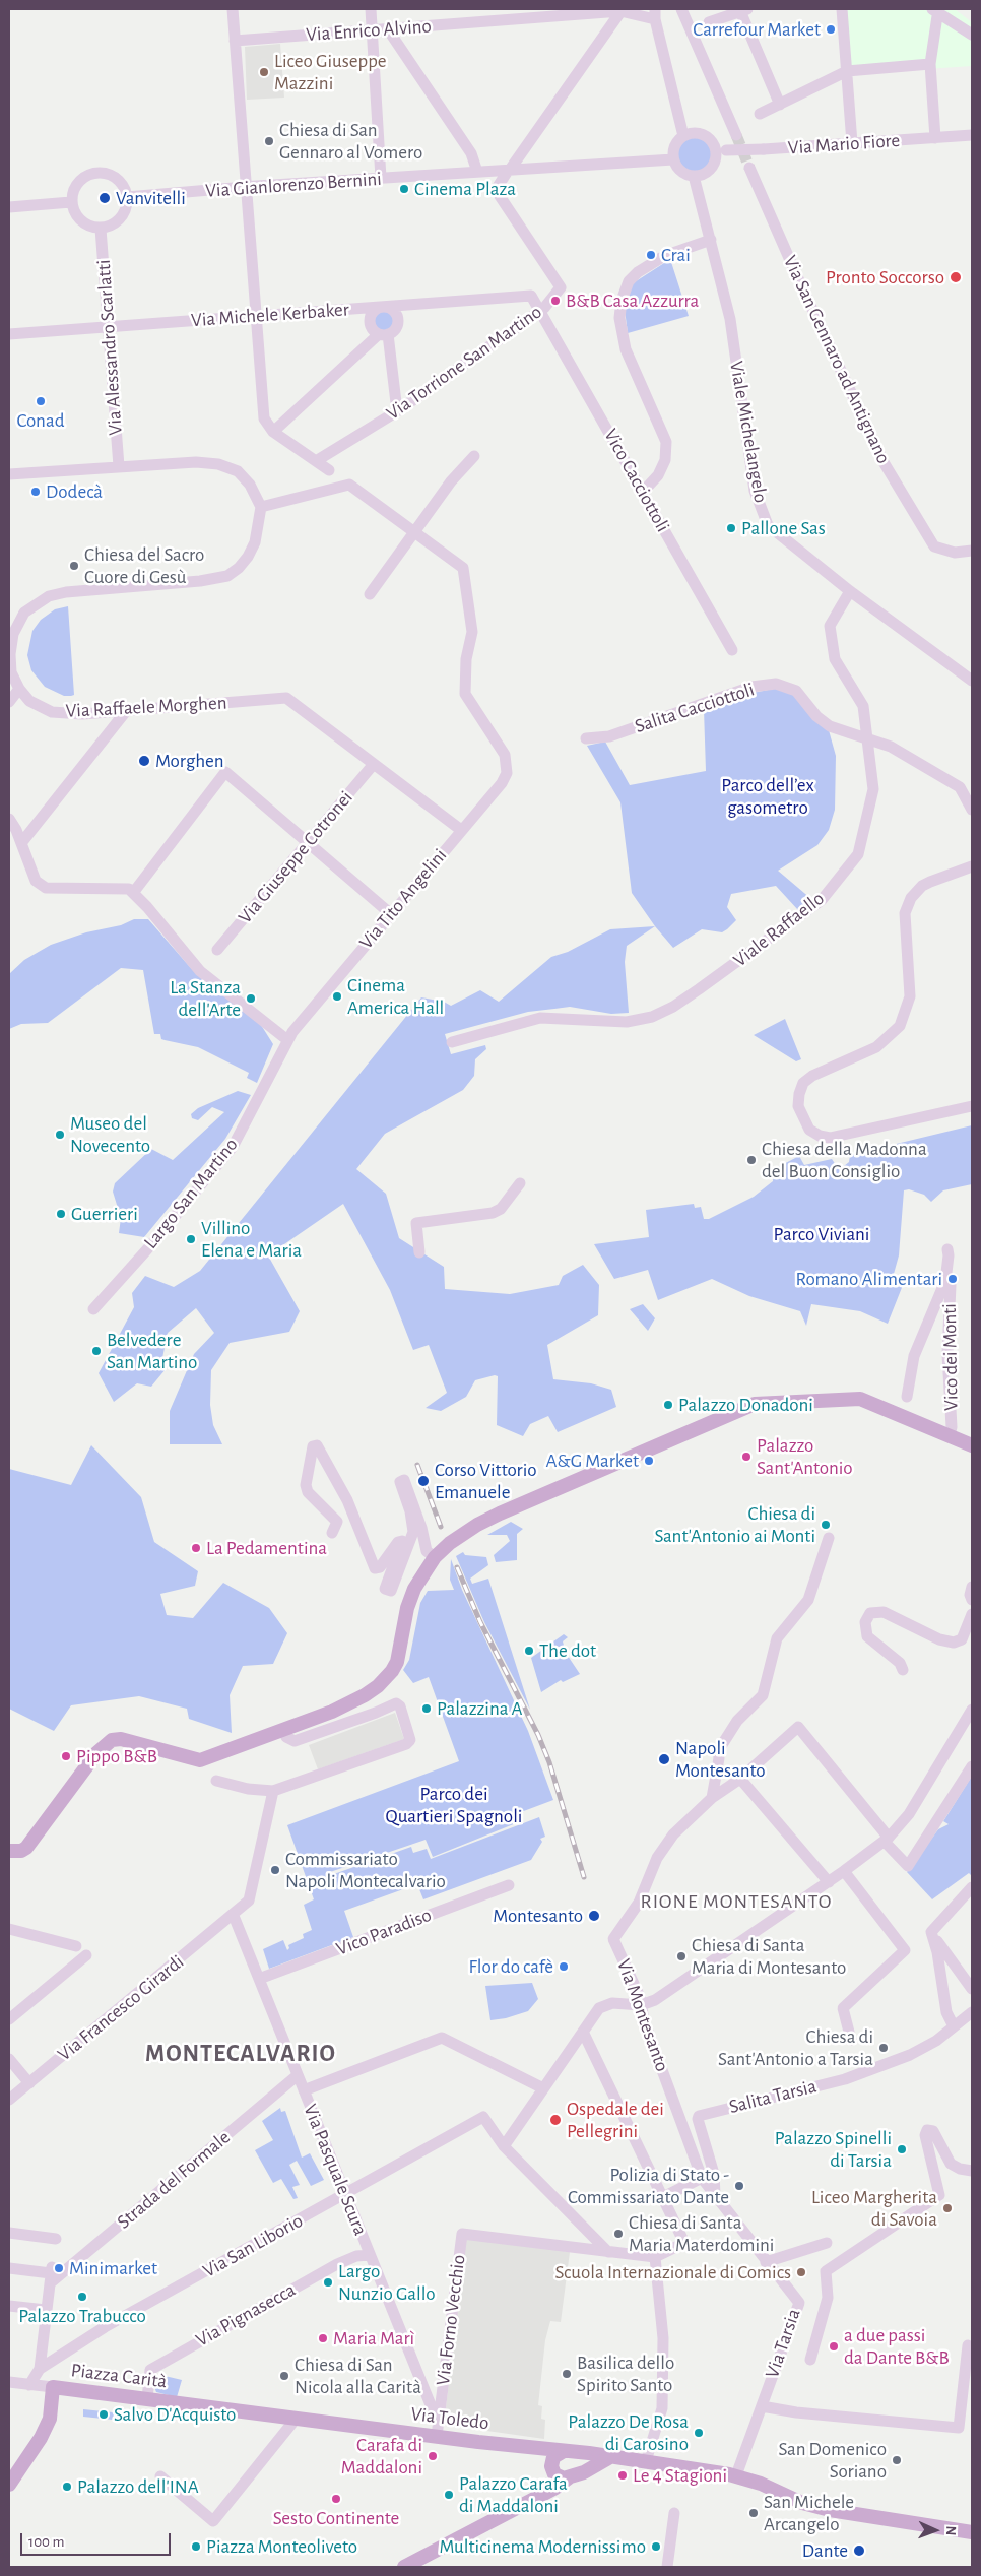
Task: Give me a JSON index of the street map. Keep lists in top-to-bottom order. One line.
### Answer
{"streets":{"main road":["Piazza Carità","Via Toledo"],"street":["Via Enrico Alvino","Via Mario Fiore","Via Gianlorenzo Bernini","Via Michele Kerbaker","Via Alessandro Scarlatti","Via San Gennaro ad Antignano","Via Torrione San Martino","Viale Michelangelo","Vico Cacciottoli","Via Raffaele Morghen","Salita Cacciottoli","Via Giuseppe Cotronei","Via Tito Angelini","Viale Raffaello","Largo San Martino","Vico dei Monti","Vico Paradiso","Via Francesco Girardi","Via Montesanto","Salita Tarsia","Via Pasquale Scura","Strada del Formale","Via San Liborio","Via Pignasecca","Via Forno Vecchio","Via Tarsia"]},"crossings":[["Via Mario Fiore","Via Gianlorenzo Bernini"],["Via Mario Fiore","Viale Michelangelo"],["Via Gianlorenzo Bernini","Via Alessandro Scarlatti"],["Via Gianlorenzo Bernini","Via Torrione San Martino"],["Via Gianlorenzo Bernini","Viale Michelangelo"],["Via Michele Kerbaker","Via Alessandro Scarlatti"],["Via Michele Kerbaker","Vico Cacciottoli"],["Via Torrione San Martino","Vico Cacciottoli"],["Viale Michelangelo","Viale Raffaello"],["Via Raffaele Morghen","Via Giuseppe Cotronei"],["Via Raffaele Morghen","Via Tito Angelini"],["Salita Cacciottoli","Viale Raffaello"],["Via Tito Angelini","Largo San Martino"],["Vico Paradiso","Via Pasquale Scura"],["Via Francesco Girardi","Via Pasquale Scura"],["Via Montesanto","Via Tarsia"],["Salita Tarsia","Via Tarsia"],["Via Pasquale Scura","Strada del Formale"],["Via Pasquale Scura","Via San Liborio"],["Via Pasquale Scura","Via Pignasecca"],["Via Pasquale Scura","Via Forno Vecchio"],["Via Pasquale Scura","Via Toledo"],["Via Pignasecca","Piazza Carità"],["Via Forno Vecchio","Via Toledo"],["Piazza Carità","Via Toledo"]],"districts":["RIONE MONTESANTO","MONTECALVARIO"],"parks":["Parco dell’ex gasometro","Parco Viviani","Parco dei Quartieri Spagnoli"],"places":["Carrefour Market","Liceo Giuseppe Mazzini","Chiesa di San Gennaro al Vomero","Cinema Plaza","Vanvitelli","Crai","Pronto Soccorso","B&B Casa Azzurra","Conad","Dodecà","Pallone Sas","Chiesa del Sacro Cuore di Gesù","Morghen","Cinema America Hall","La Stanza dell'Arte","Museo del Novecento","Chiesa della Madonna del Buon Consiglio","Guerrieri","Villino Elena e Maria","Romano Alimentari","Belvedere San Martino","Palazzo Donadoni","Palazzo Sant'Antonio","A&G Market","Corso Vittorio Emanuele","Chiesa di Sant'Antonio ai Monti","La Pedamentina","The dot","Palazzina A","Pippo B&B","Napoli Montesanto","Commissariato Napoli Montecalvario","Montesanto","Chiesa di Santa Maria di Montesanto","Flor do cafè","Chiesa di Sant'Antonio a Tarsia","Ospedale dei Pellegrini","Palazzo Spinelli di Tarsia","Polizia di Stato - Commissariato Dante","Liceo Margherita di Savoia","Chiesa di Santa Maria Materdomini","Minimarket","Scuola Internazionale di Comics","Largo Nunzio Gallo","Palazzo Trabucco","Maria Marì","a due passi da Dante B&B","Basilica dello Spirito Santo","Chiesa di San Nicola alla Carità","Salvo D'Acquisto","Palazzo De Rosa di Carosino","Carafa di Maddaloni","San Domenico Soriano","Le 4 Stagioni","Palazzo dell'INA","Palazzo Carafa di Maddaloni","Sesto Continente","San Michele Arcangelo","Piazza Monteoliveto","Multicinema Modernissimo","Dante"],"scale_bar":"100 m","north":"right"}
